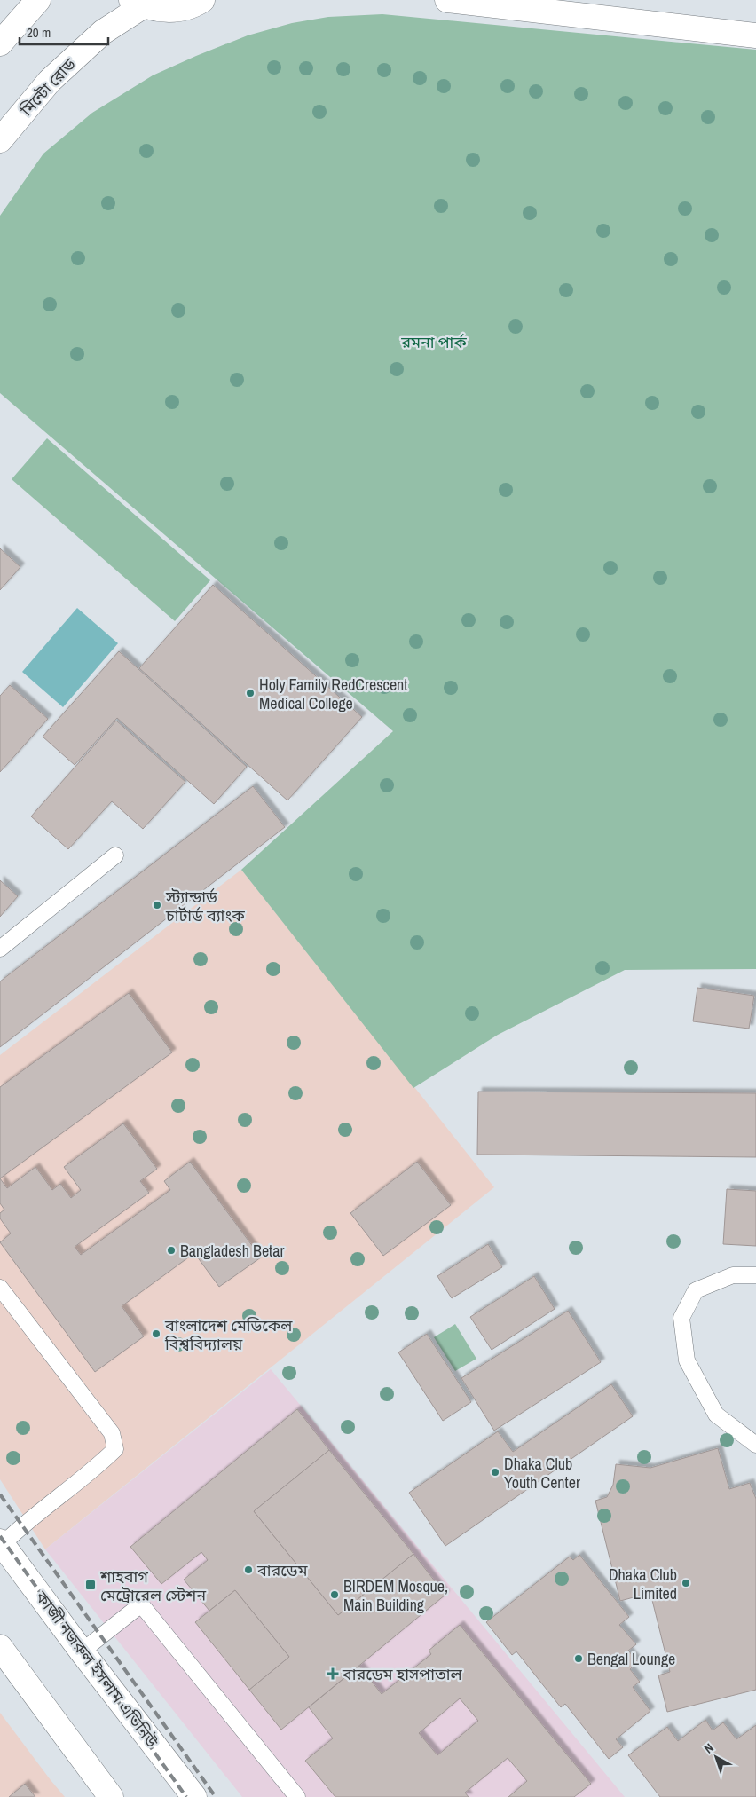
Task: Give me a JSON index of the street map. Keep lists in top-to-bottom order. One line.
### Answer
{"streets":{"main road":["মিন্টো রোড","কাজী নজরুল ইসলাম এভিনিউ"]},"parks":["রমনা পার্ক"],"places":{"other":["Holy Family RedCrescent Medical College","স্ট্যান্ডার্ড চার্টার্ড ব্যাংক","Bangladesh Betar","বাংলাদেশ মেডিকেল বিশ্ববিদ্যালয়","Dhaka Club Youth Center","বারডেম","Dhaka Club Limited","BIRDEM Mosque, Main Building","Bengal Lounge"],"transit":["শাহবাগ মেট্রোরেল স্টেশন"],"health":["বারডেম হাসপাতাল"]},"scale_bar":"20 m","north":"top left"}
